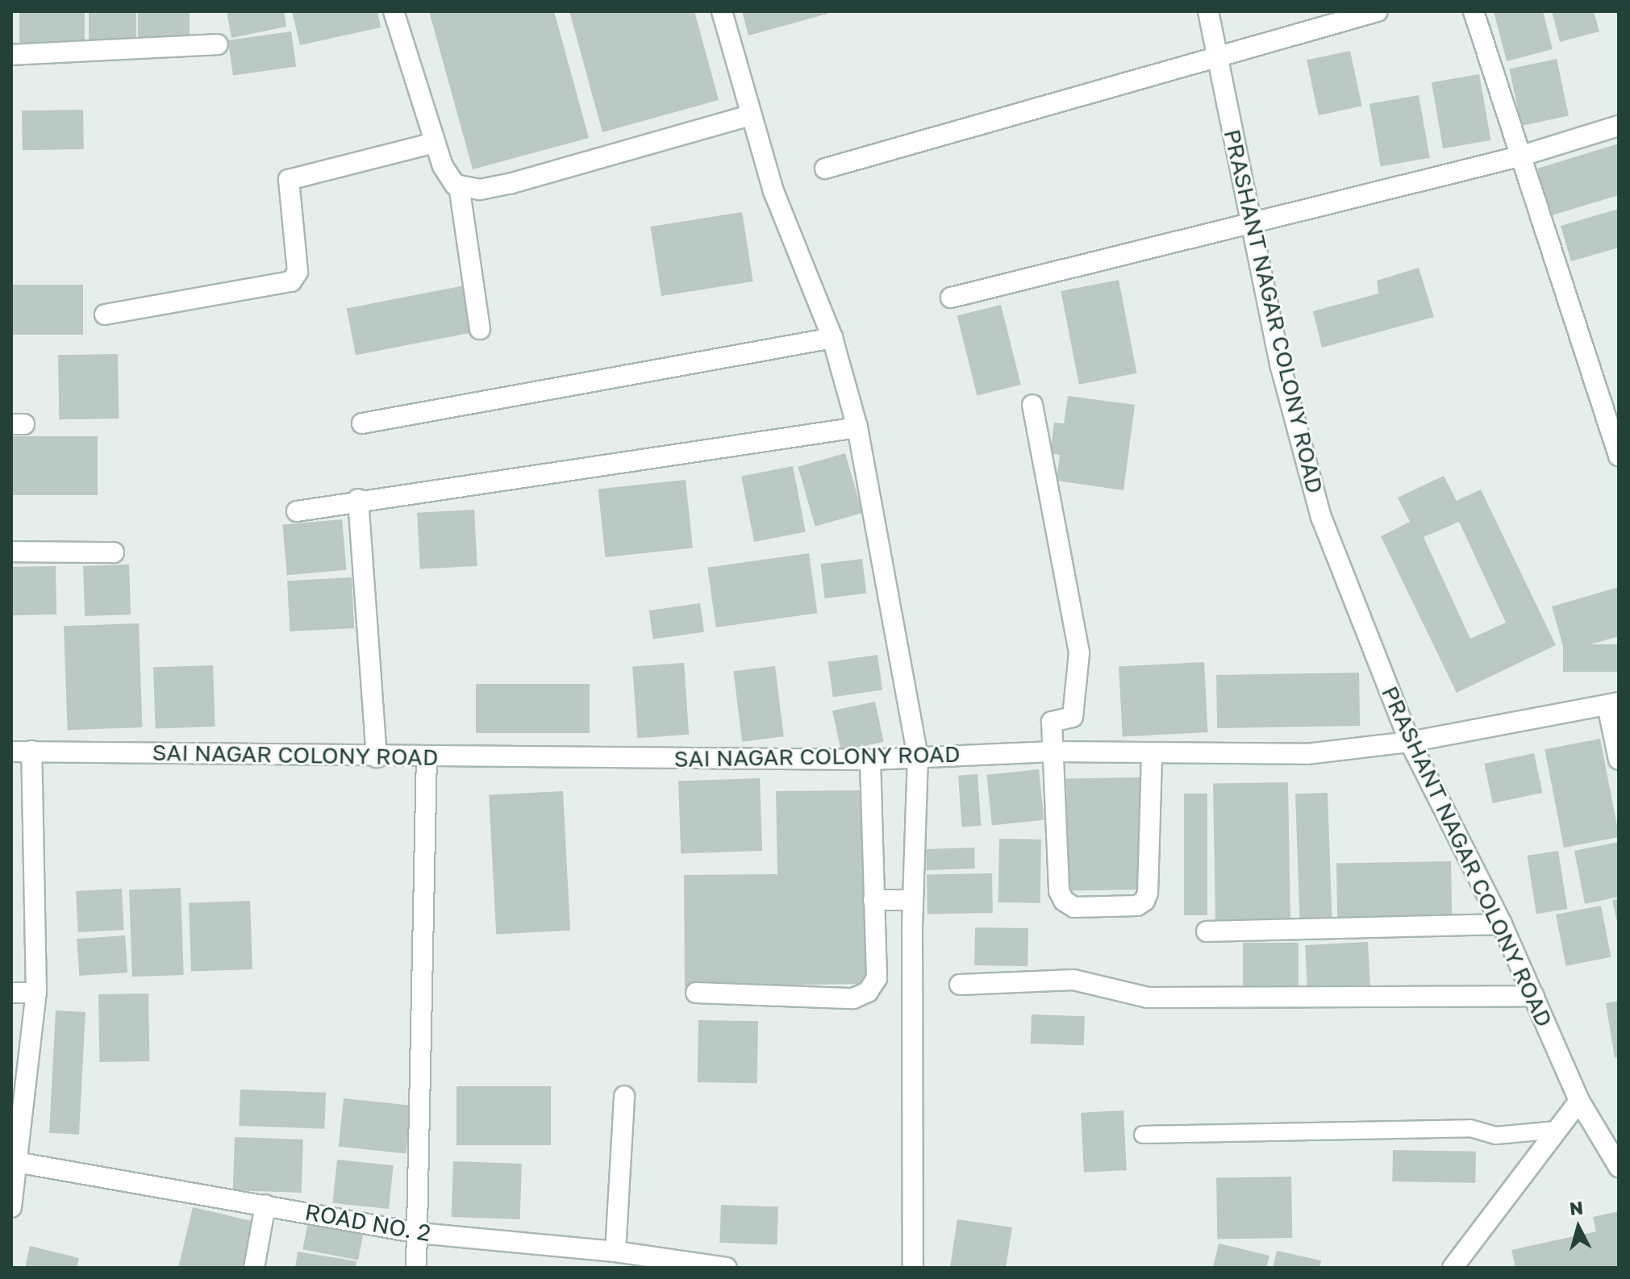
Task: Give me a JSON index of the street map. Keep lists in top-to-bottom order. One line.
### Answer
{"streets":{"street":["PRASHANT NAGAR COLONY ROAD","SAI NAGAR COLONY ROAD","ROAD NO. 2"]},"crossings":[["PRASHANT NAGAR COLONY ROAD","SAI NAGAR COLONY ROAD"]],"north":"top"}
